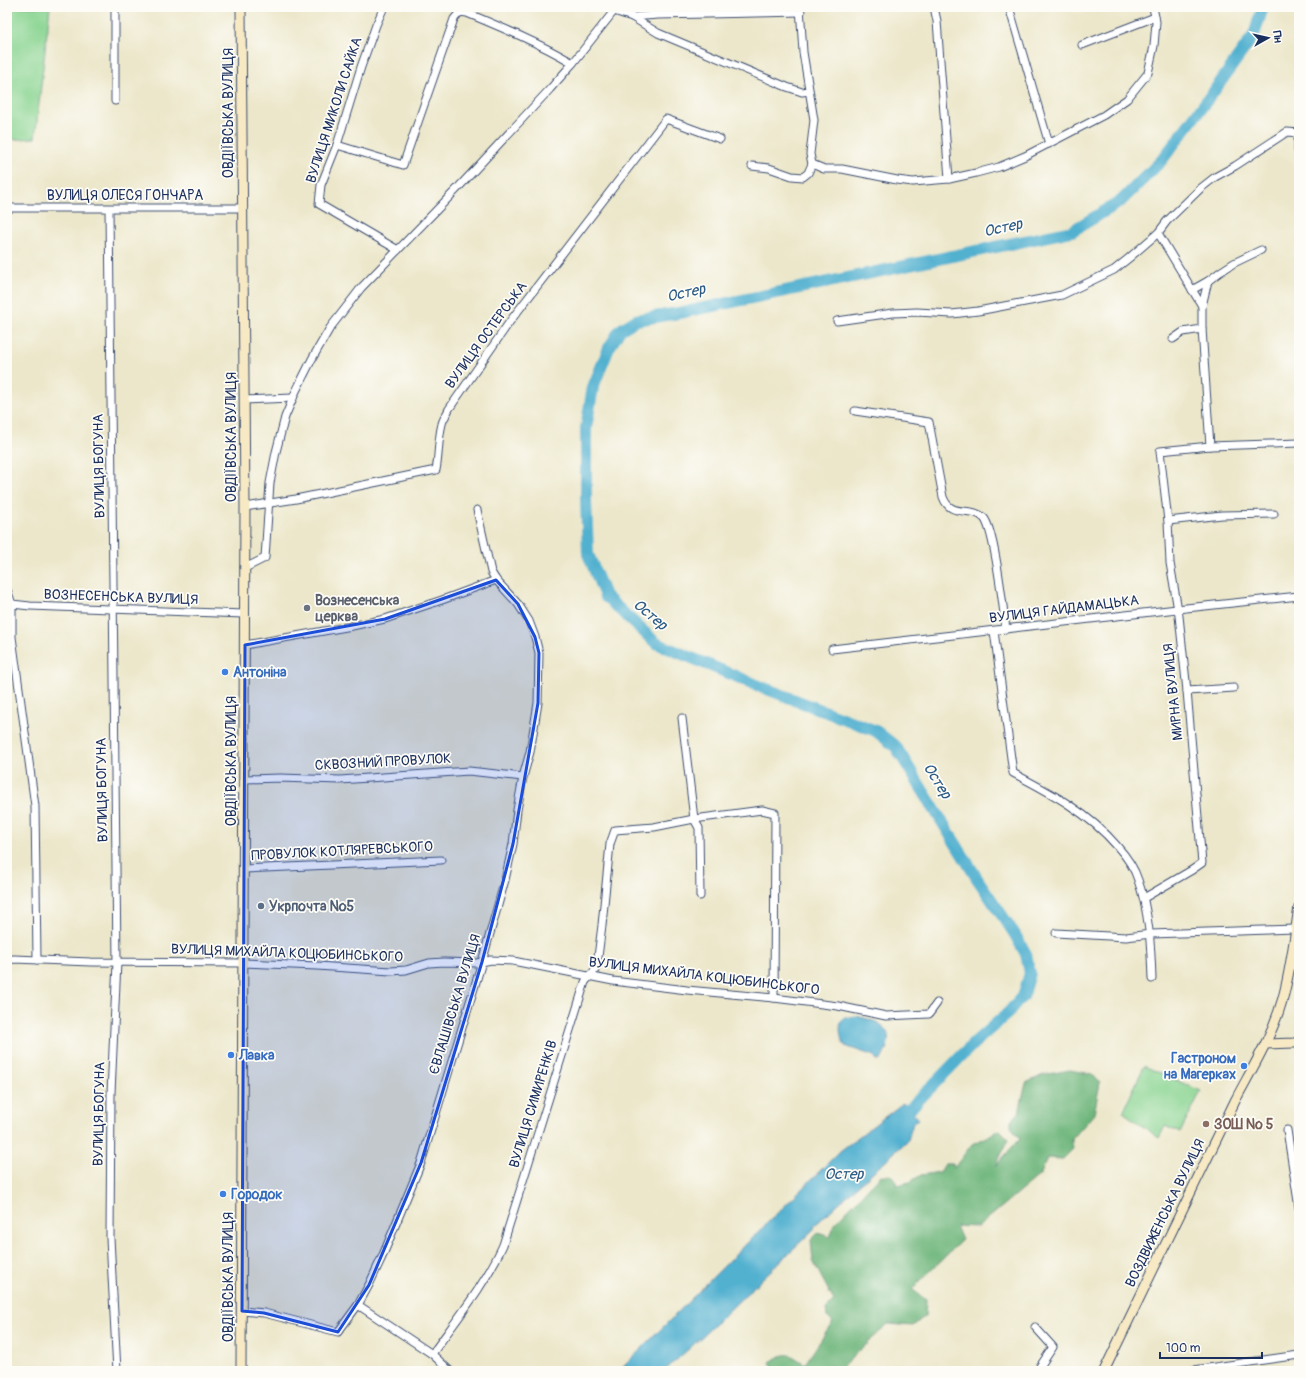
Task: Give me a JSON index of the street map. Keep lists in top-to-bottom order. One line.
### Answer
{"streets":{"main road":["ОВДІЇВСЬКА ВУЛИЦЯ","ВОЗДВИЖЕНСЬКА ВУЛИЦЯ"],"street":["ВУЛИЦЯ МИКОЛИ САЙКА","ВУЛИЦЯ ОЛЕСЯ ГОНЧАРА","ВУЛИЦЯ ОСТЕРСЬКА","ВУЛИЦЯ БОГУНА","ВОЗНЕСЕНСЬКА ВУЛИЦЯ","ВУЛИЦЯ ГАЙДАМАЦЬКА","МИРНА ВУЛИЦЯ","СКВОЗНИЙ ПРОВУЛОК","ПРОВУЛОК КОТЛЯРЕВСЬКОГО","ВУЛИЦЯ МИХАЙЛА КОЦЮБИНСЬКОГО","ЄВЛАШІВСЬКА ВУЛИЦЯ","ВУЛИЦЯ СИМИРЕНКІВ"]},"crossings":[["ОВДІЇВСЬКА ВУЛИЦЯ","ВУЛИЦЯ ОЛЕСЯ ГОНЧАРА"],["ОВДІЇВСЬКА ВУЛИЦЯ","ВУЛИЦЯ ОСТЕРСЬКА"],["ОВДІЇВСЬКА ВУЛИЦЯ","ВОЗНЕСЕНСЬКА ВУЛИЦЯ"],["ОВДІЇВСЬКА ВУЛИЦЯ","СКВОЗНИЙ ПРОВУЛОК"],["ОВДІЇВСЬКА ВУЛИЦЯ","ПРОВУЛОК КОТЛЯРЕВСЬКОГО"],["ОВДІЇВСЬКА ВУЛИЦЯ","ВУЛИЦЯ МИХАЙЛА КОЦЮБИНСЬКОГО"],["ОВДІЇВСЬКА ВУЛИЦЯ","ЄВЛАШІВСЬКА ВУЛИЦЯ"],["ВУЛИЦЯ ОЛЕСЯ ГОНЧАРА","ВУЛИЦЯ БОГУНА"],["ВУЛИЦЯ БОГУНА","ВОЗНЕСЕНСЬКА ВУЛИЦЯ"],["ВУЛИЦЯ БОГУНА","ВУЛИЦЯ МИХАЙЛА КОЦЮБИНСЬКОГО"],["ВУЛИЦЯ ГАЙДАМАЦЬКА","МИРНА ВУЛИЦЯ"],["СКВОЗНИЙ ПРОВУЛОК","ЄВЛАШІВСЬКА ВУЛИЦЯ"],["ВУЛИЦЯ МИХАЙЛА КОЦЮБИНСЬКОГО","ЄВЛАШІВСЬКА ВУЛИЦЯ"],["ВУЛИЦЯ МИХАЙЛА КОЦЮБИНСЬКОГО","ВУЛИЦЯ СИМИРЕНКІВ"]],"water":["Остер"],"places":["Вознесенська церква","Антоніна","Укрпочта №5","Лавка","Гастроном на Магерках","ЗОШ № 5","Городок"],"scale_bar":"100 m","north":"right"}
